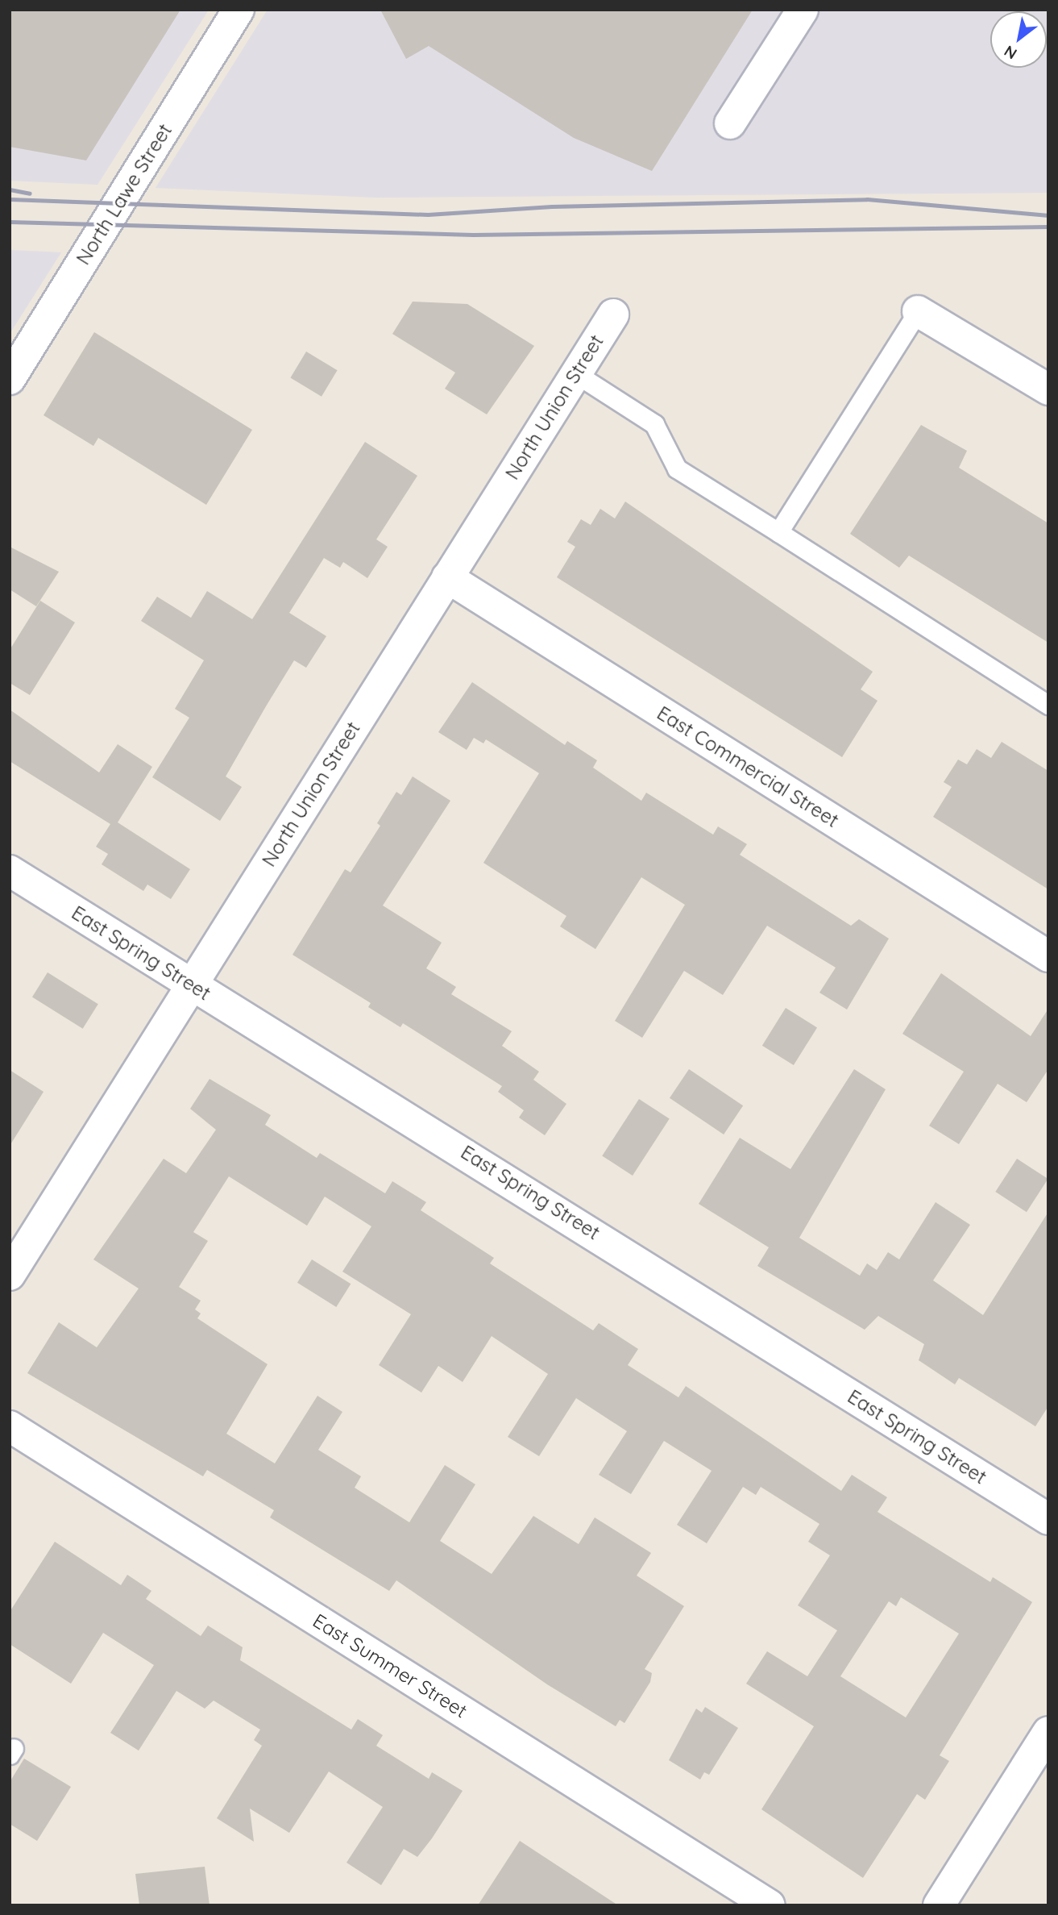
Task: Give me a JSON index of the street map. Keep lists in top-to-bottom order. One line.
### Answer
{"streets":{"street":["North Lawe Street","North Union Street","East Commercial Street","East Spring Street","East Summer Street"]},"crossings":[["North Union Street","East Commercial Street"],["North Union Street","East Spring Street"]],"north":"bottom left"}
